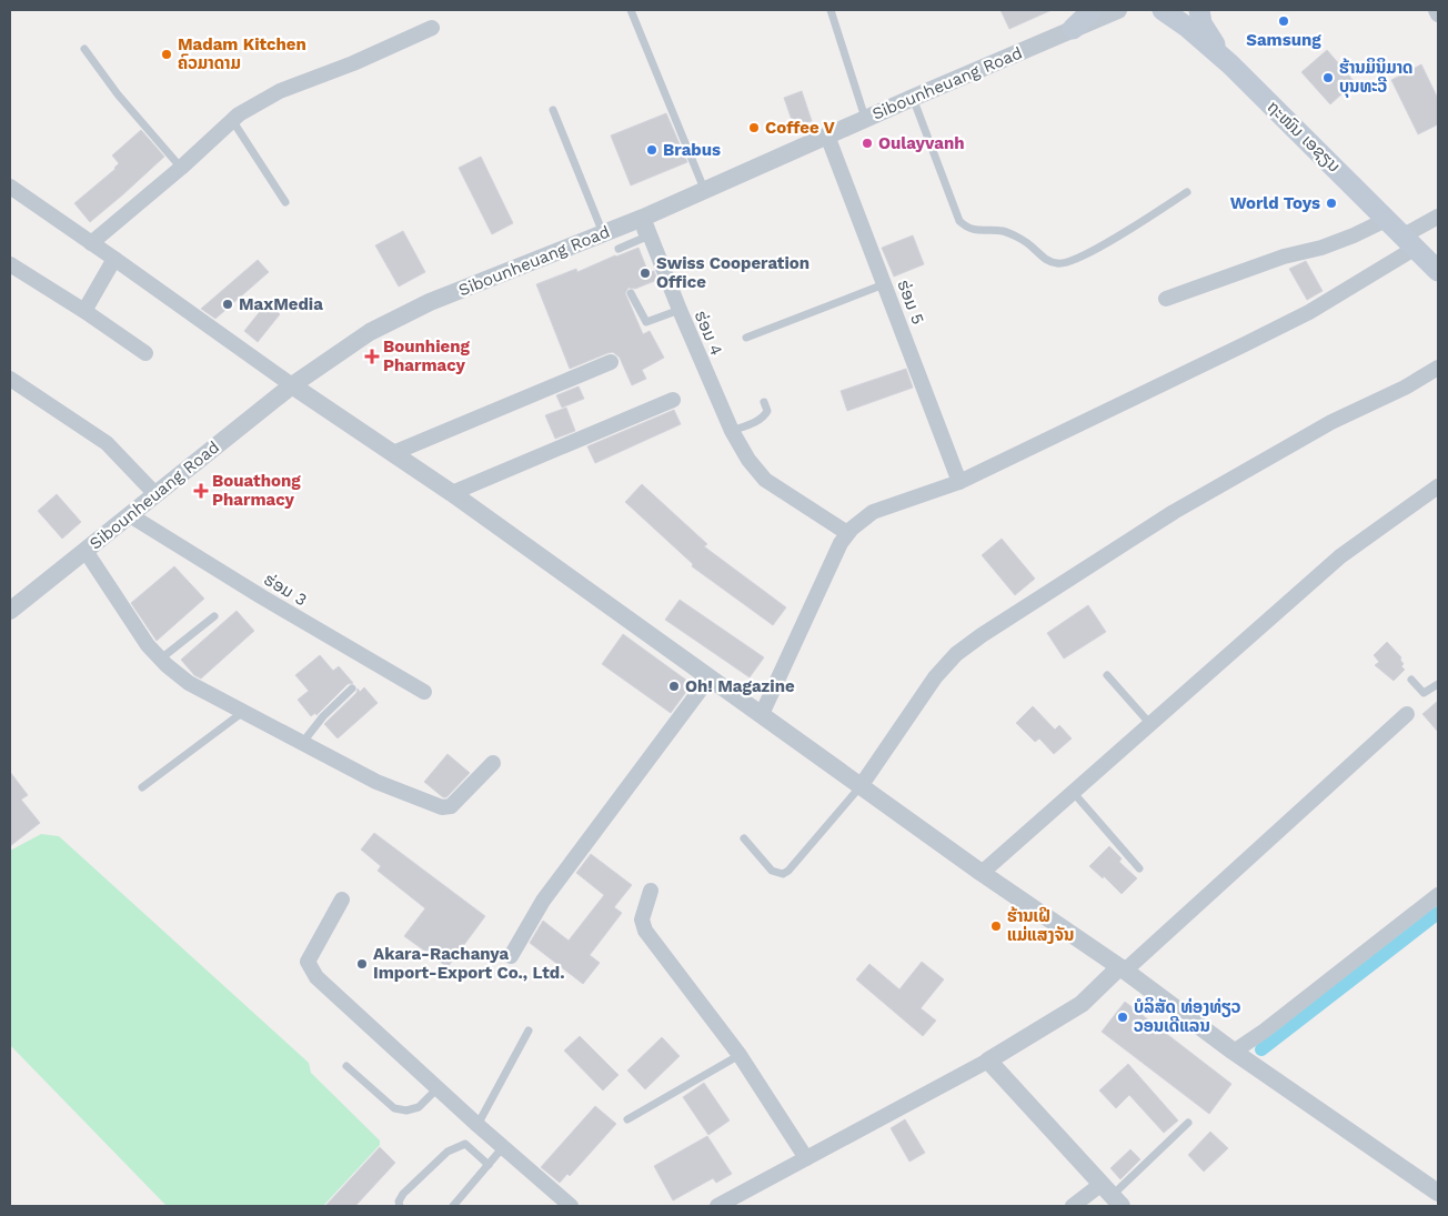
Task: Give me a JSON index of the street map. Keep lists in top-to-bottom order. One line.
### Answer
{"streets":{"main road":["ຖະໜົນ ເອຊຽນ"],"street":["Sibounheuang Road","ຮ່ອມ 5","ຮ່ອມ 4","ຮ່ອມ 3"]},"crossings":[["Sibounheuang Road","ຮ່ອມ 5"],["Sibounheuang Road","ຮ່ອມ 4"],["Sibounheuang Road","ຮ່ອມ 3"]],"places":{"other":["Samsung","Madam Kitchen ຄົວມາດາມ","ຮ້ານມິນິມາດ ບຸນທະວີ","Coffee V","Oulayvanh","Brabus","World Toys","Swiss Cooperation Office","MaxMedia","Oh! Magazine","ຮ້ານເຝີ ແມ່ແສງຈັນ","Akara-Rachanya Import-Export Co., Ltd.","ບໍລິສັດ ທ່ອງທ່ຽວ ວອນເດີແລນ"],"health":["Bounhieng Pharmacy","Bouathong Pharmacy"]}}
